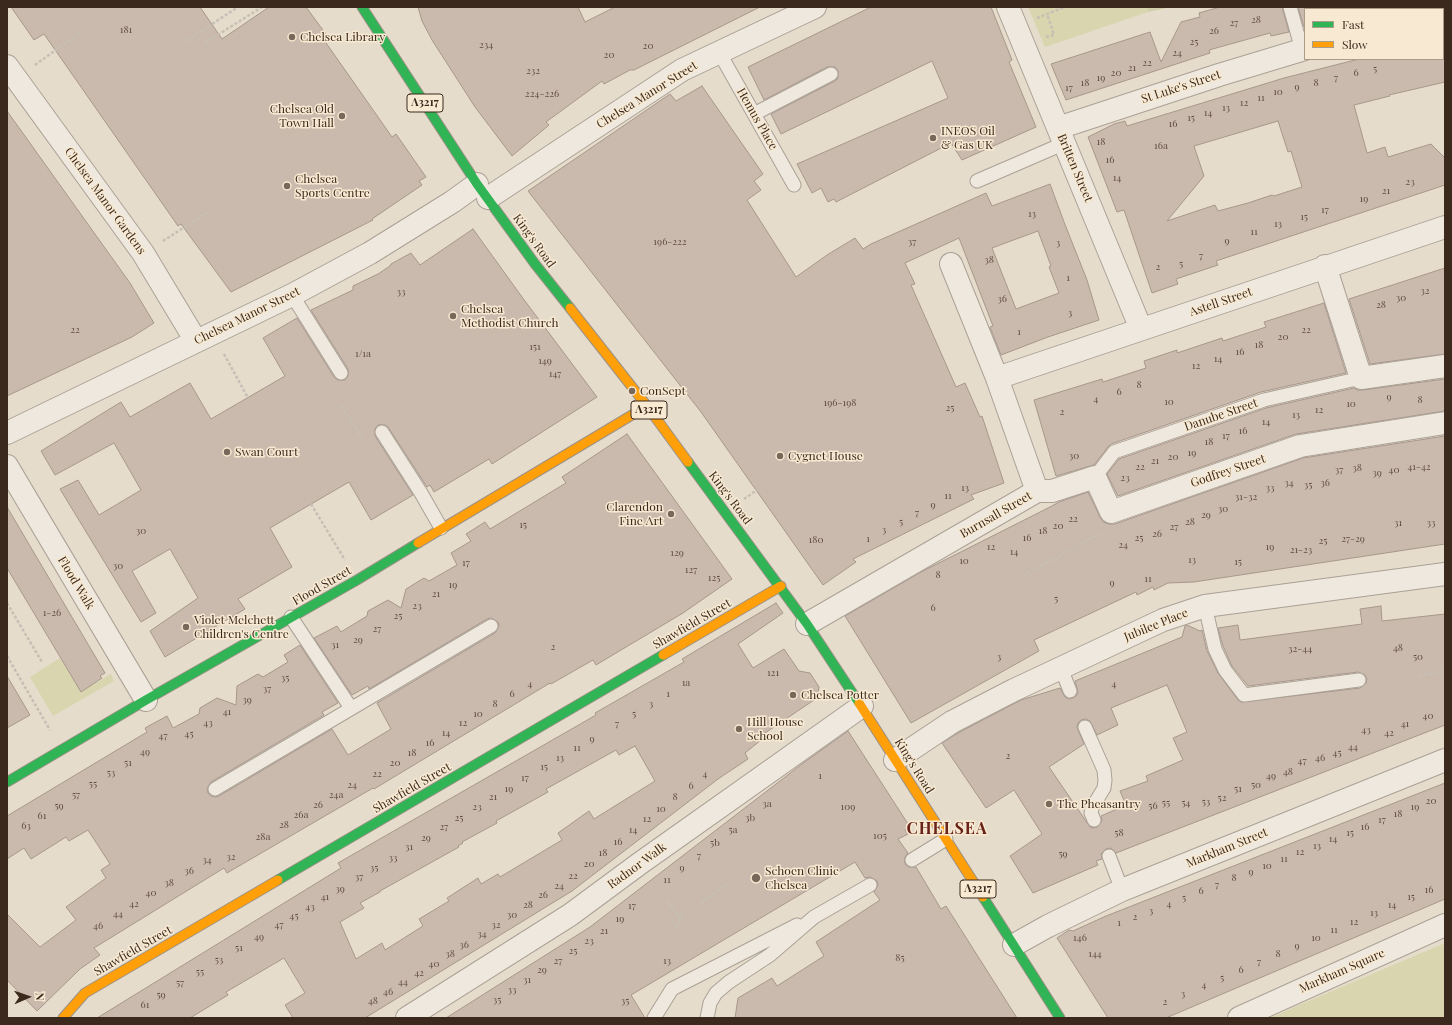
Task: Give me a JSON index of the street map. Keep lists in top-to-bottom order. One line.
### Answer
{"streets":{"street":["St Luke's Street","Chelsea Manor Street","A3217","Britten Street","Chelsea Manor Gardens","King's Road","Astell Street","Danube Street","Godfrey Street","Burnsall Street","Flood Walk","Flood Street","Shawfield Street","Jubilee Place","Markham Street","Radnor Walk","Markham Square"],"lane":["Hemus Place"]},"crossings":[["St Luke's Street","Britten Street"],["Chelsea Manor Street","Hemus Place"],["Chelsea Manor Street","Chelsea Manor Gardens"],["Chelsea Manor Street","King's Road"],["Britten Street","Astell Street"],["King's Road","Burnsall Street"],["King's Road","Flood Street"],["King's Road","Shawfield Street"],["King's Road","Jubilee Place"],["King's Road","Markham Street"],["King's Road","Radnor Walk"],["Astell Street","Burnsall Street"],["Flood Walk","Flood Street"]],"districts":["CHELSEA"],"places":["Chelsea Library","Chelsea Old Town Hall","INEOS Oil & Gas UK","Chelsea Sports Centre","Chelsea Methodist Church","ConSept","Swan Court","Cygnet House","Clarendon Fine Art","Violet Melchett Children's Centre","Chelsea Potter","Hill House School","The Pheasantry","Schoen Clinic Chelsea"],"house_numbers":["28","27","181","26","25","234","20","24","20","22","21","5","232","20","6","19","7","18","8","9","17","10","224-226","11","12","13","14","15","16","18","16a","16","14","23","21","19","17","13","15","13","11","9","196-222","37","3","7","38","5","2","1","32","33","30","36","28","3","22","22","1","20","18","151","16","1/1a","14","149","12","147","8","6","9","4","8","10","196-198","10","25","12","2","13","14","16","17","18","19","30","20","21","22","41-42","38","37","40","39","23","34","36","35","13","33","11","31-32","9","30","7","29","22","5","28","31","33","15","20","27","3","30","18","26","16","25","1","27-29","180","25","24","12","19","21-23","14","129","13","10","15","17","30","127","8","125","11","9","19","21","5","23","6","1-26","25","27","29","31","2","48","32-44","3","50","121","35","1a","4","4","37","6","1","39","8","3","41","10","5","40","43","12","7","41","43","14","42","45","47","9","16","44","11","49","18","45","2","13","46","47","51","20","15","48","53","22","4","1","49","17","55","24","50","6","19","51","57","24a","21","8","52","20","53","55","54","3a","26","59","56","23","109","19","10","18","26a","61","25","3b","12","17","28","63","27","16","14","5a","58","15","105","28a","29","14","16","5b","13","31","12","18","59","7","32","33","11","34","20","10","35","9","36","9","22","37","8","11","38","7","24","39","16","6","40","26","41","15","5","42","4","28","14","17","43","3","13","44","30","45","2","19","12","1","47","32","46","11","21","34","49","146","10","23","36","9","51","25","38","144","8","85","53","27","13","7","40","29","6","55","42","5","31","44","57","4","33","46","3","59","35","48","35","2","61"],"legend":["Fast","Slow"],"north":"right"}
